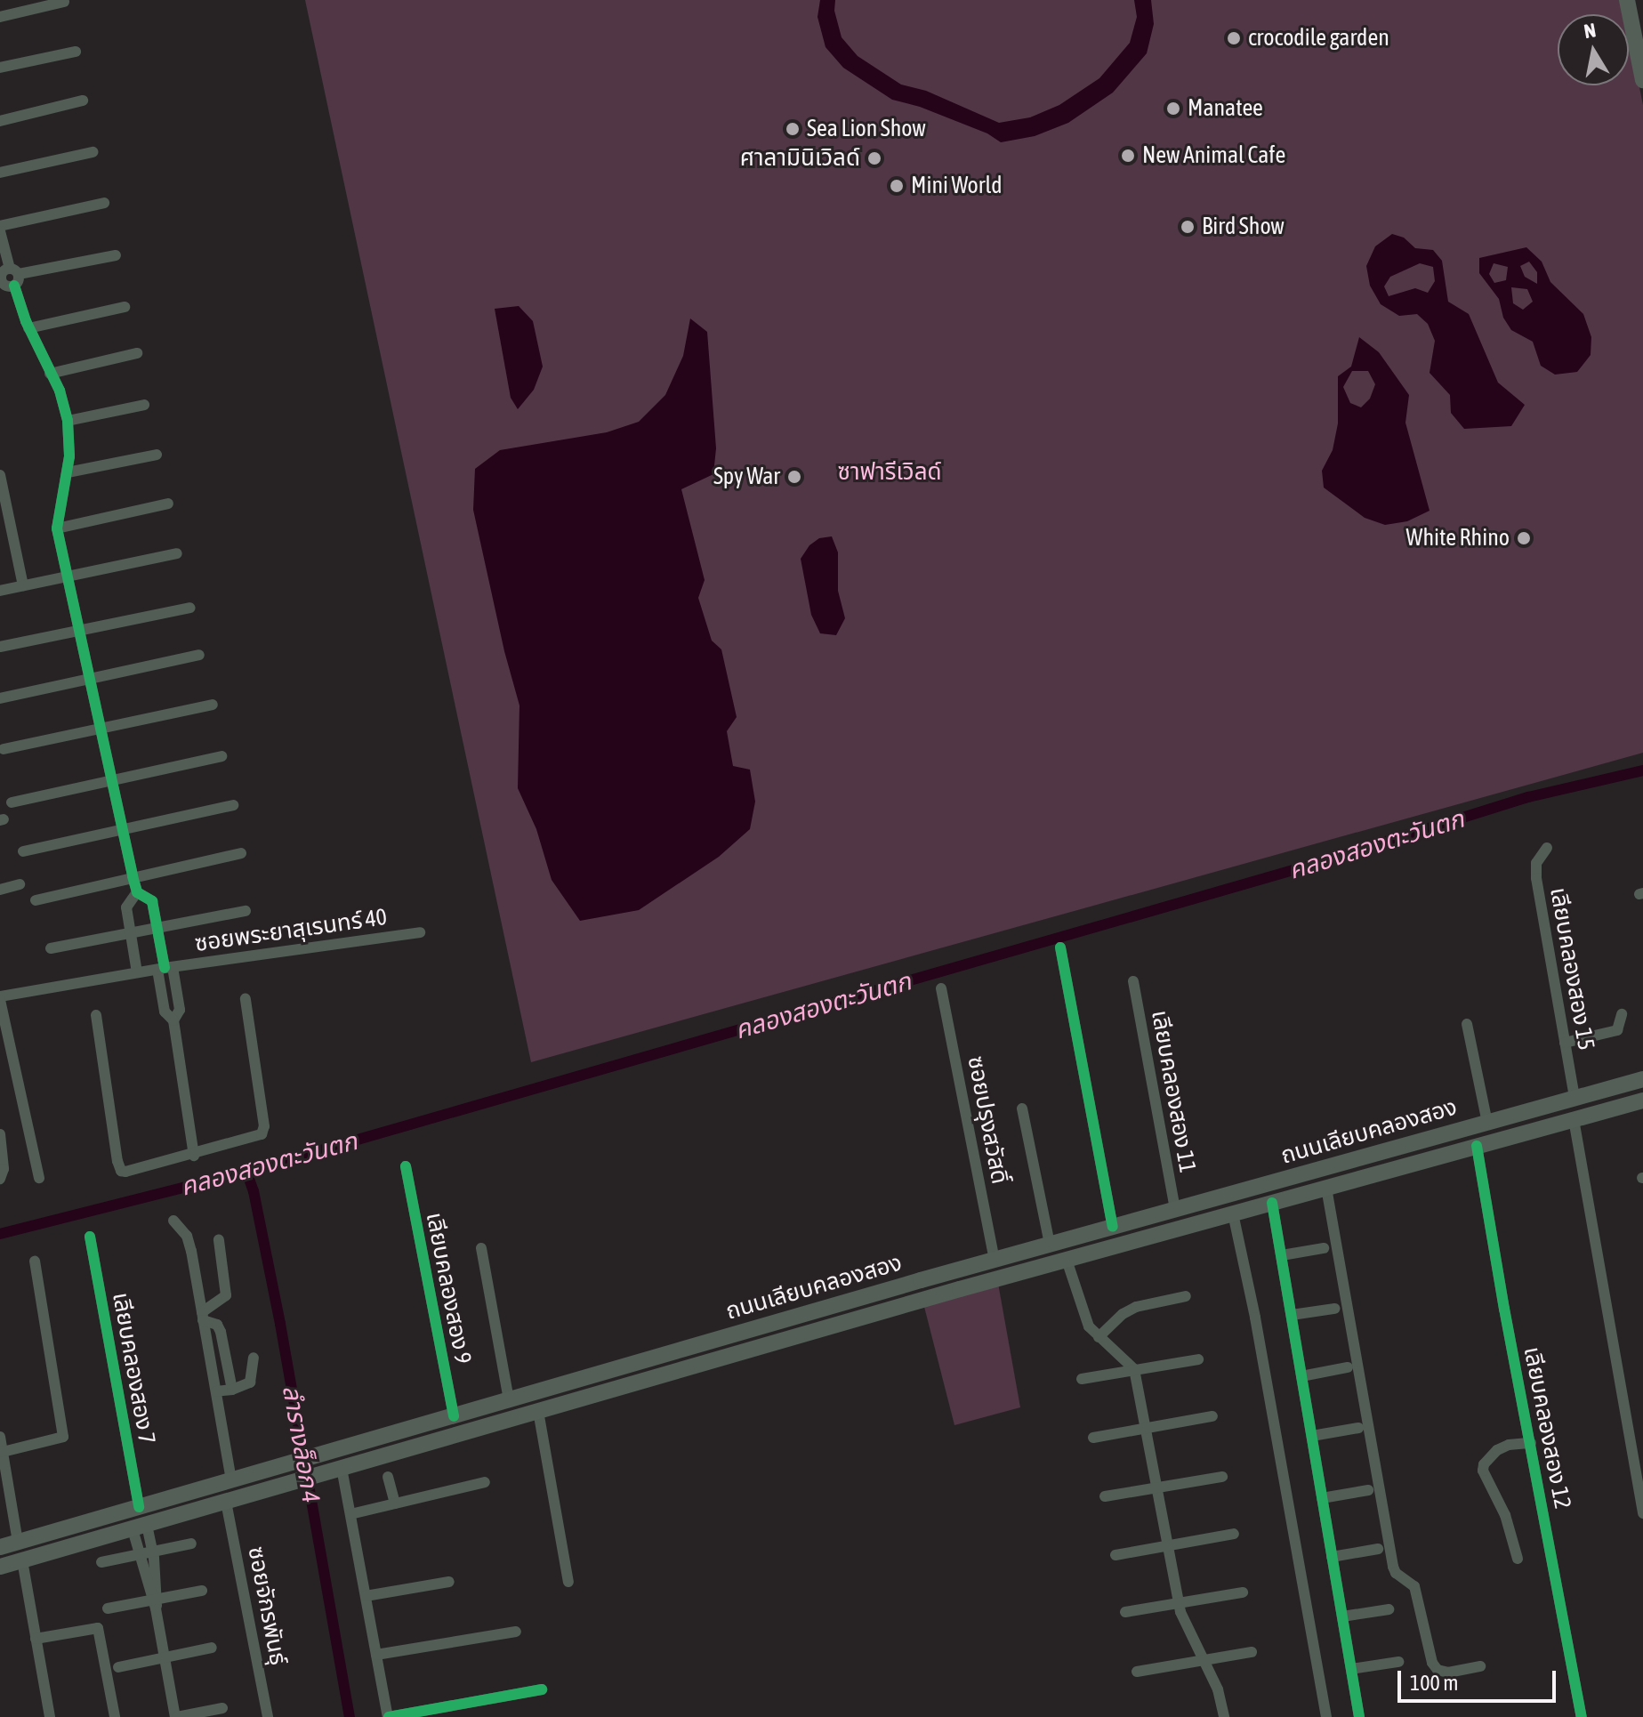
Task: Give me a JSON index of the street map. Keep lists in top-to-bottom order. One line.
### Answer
{"streets":{"main road":["ถนนเลียบคลองสอง"],"street":["ซอยพระยาสุเรนทร์ 40","เลียบคลองสอง 15","เลียบคลองสอง 11","ซอยปรุงสวัสดิ์","เลียบคลองสอง 9","เลียบคลองสอง 7","เลียบคลองสอง 12","ซอยจักรพันธุ์"]},"crossings":[["เลียบคลองสอง 15","ถนนเลียบคลองสอง"],["เลียบคลองสอง 11","ถนนเลียบคลองสอง"],["ซอยปรุงสวัสดิ์","ถนนเลียบคลองสอง"],["ถนนเลียบคลองสอง","เลียบคลองสอง 9"],["ถนนเลียบคลองสอง","เลียบคลองสอง 7"],["ถนนเลียบคลองสอง","เลียบคลองสอง 12"],["ถนนเลียบคลองสอง","ซอยจักรพันธุ์"]],"water":["คลองสองตะวันตก","ลำรางล็อก 4"],"parks":["ซาฟารีเวิลด์"],"places":["crocodile garden","Manatee","Sea Lion Show","New Animal Cafe","ศาลามินิเวิลด์","Mini World","Bird Show","Spy War","White Rhino"],"scale_bar":"100 m","north":"top"}
